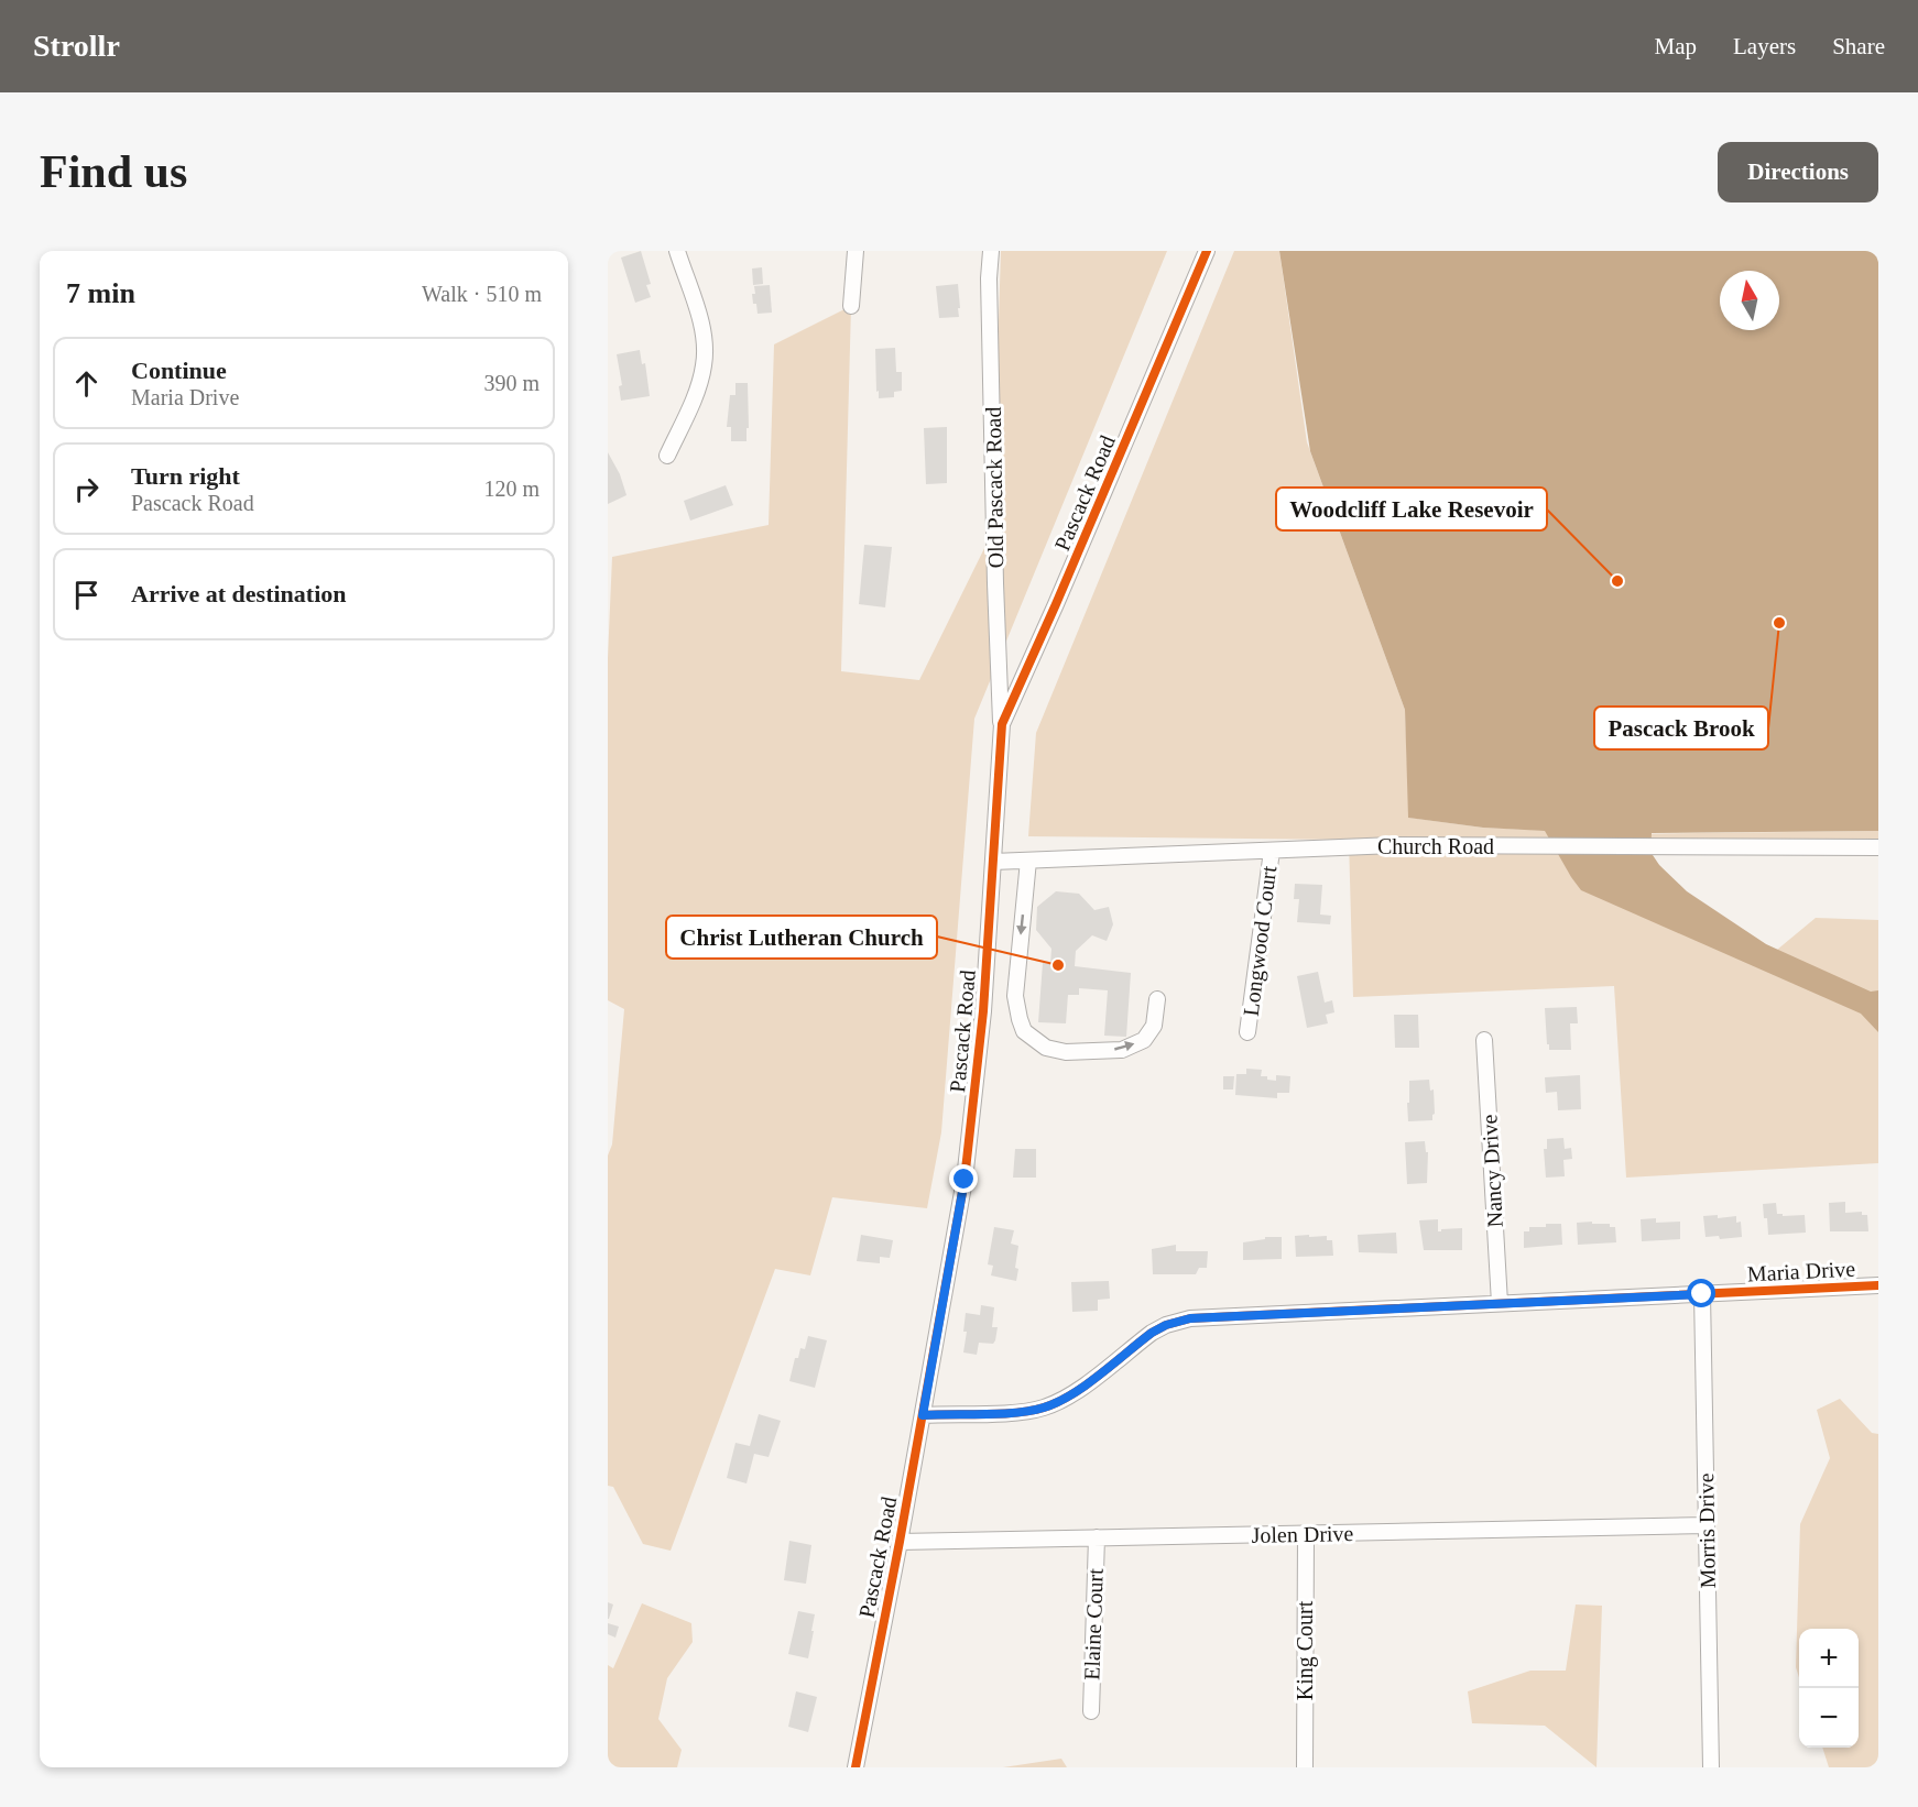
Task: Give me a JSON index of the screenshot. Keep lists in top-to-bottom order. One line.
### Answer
{"streets":{"street":["Old Pascack Road","Pascack Road","Church Road","Longwood Court","Nancy Drive","Maria Drive","Morris Drive","Jolen Drive","Elaine Court","King Court"]},"crossings":[["Old Pascack Road","Pascack Road"],["Pascack Road","Church Road"],["Pascack Road","Maria Drive"],["Pascack Road","Jolen Drive"],["Church Road","Longwood Court"],["Nancy Drive","Maria Drive"],["Maria Drive","Morris Drive"],["Morris Drive","Jolen Drive"],["Jolen Drive","Elaine Court"],["Jolen Drive","King Court"]],"places":["Woodcliff Lake Resevoir","Pascack Brook","Christ Lutheran Church"],"north":"top","page":{"header":"Strollr","nav":["Map","Layers","Share"],"buttons":"Directions","title":"Find us","heading":["7 min","Walk · 510 m"],"list":[["Continue","Maria Drive","390 m"],["Turn right","Pascack Road","120 m"],"Arrive at destination"],"map_buttons":["+","−"]}}
